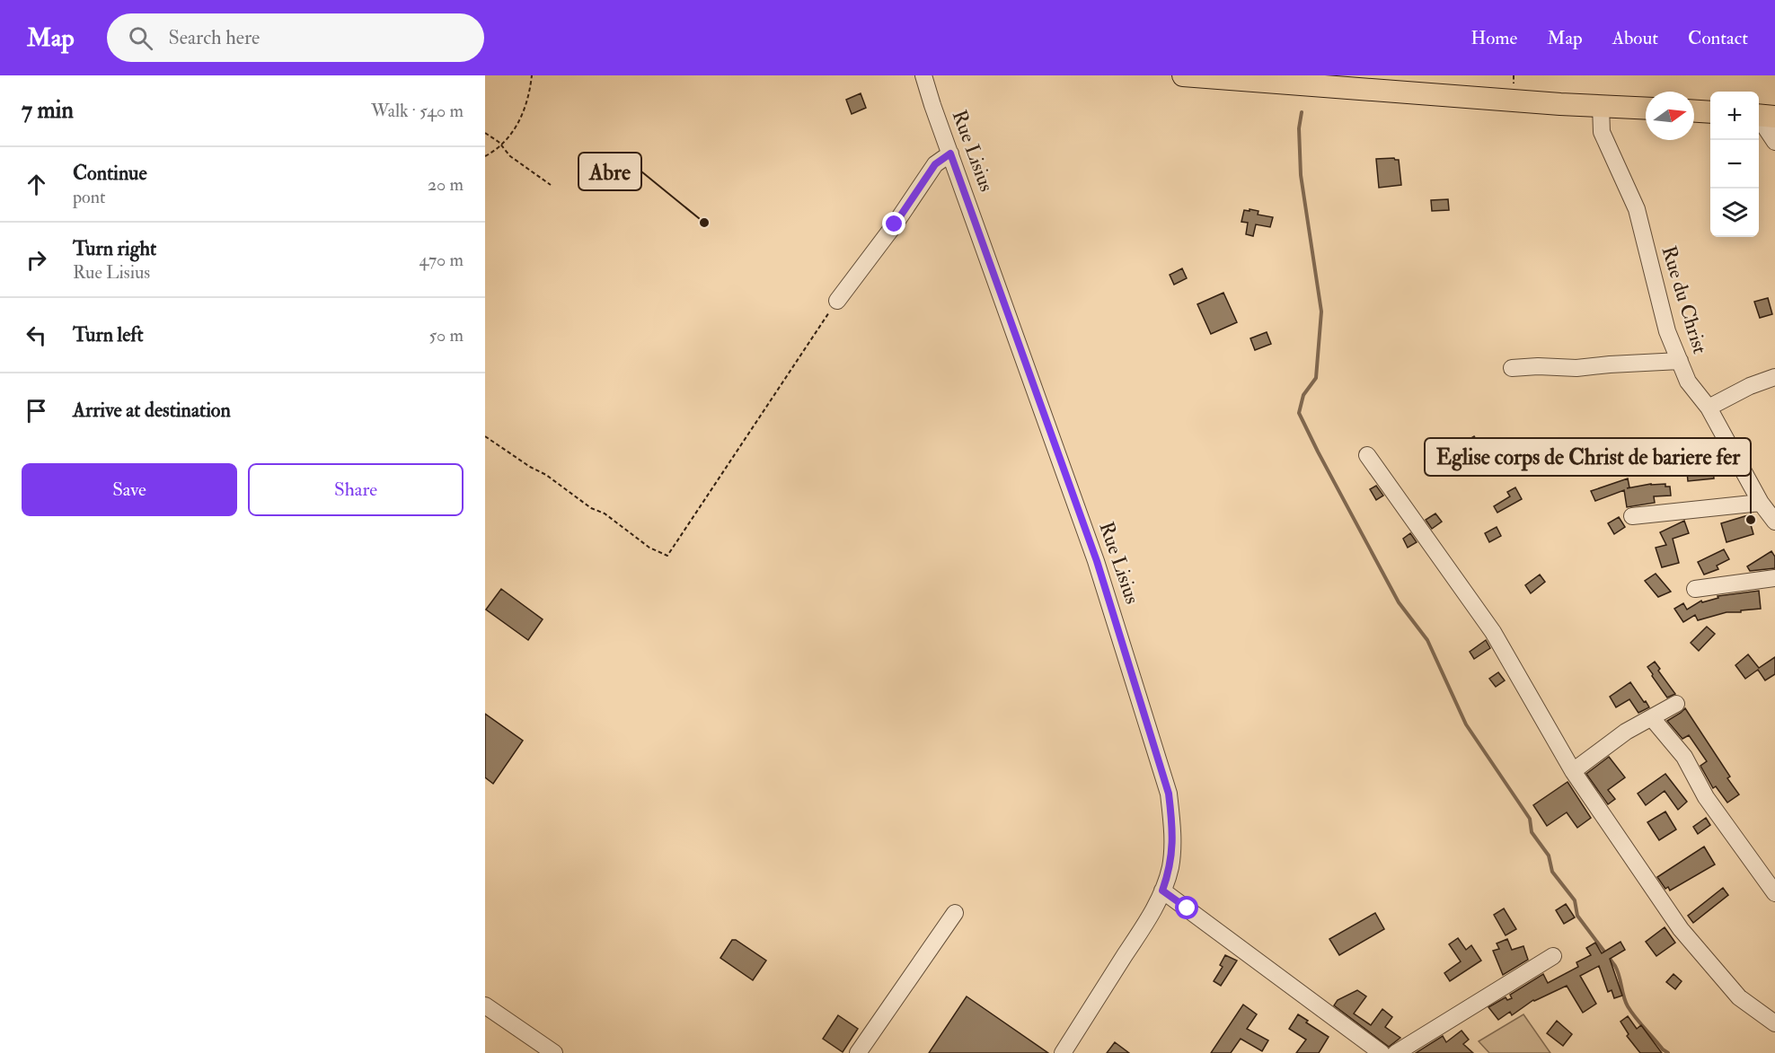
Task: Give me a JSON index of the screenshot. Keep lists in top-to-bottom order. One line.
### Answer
{"streets":{"street":["Rue Lisius","Rue du Christ"]},"places":["Abre","Eglise corps de Christ de bariere fer"],"north":"right","page":{"header":"Map","search":"Search here","nav":["Home","Map","About","Contact"],"heading":["7 min","Walk · 540 m"],"map_buttons":["+","−"],"list":[["Continue","pont","20 m"],["Turn right","Rue Lisius","470 m"],["Turn left","50 m"],"Arrive at destination"],"buttons":["Save","Share"]}}
